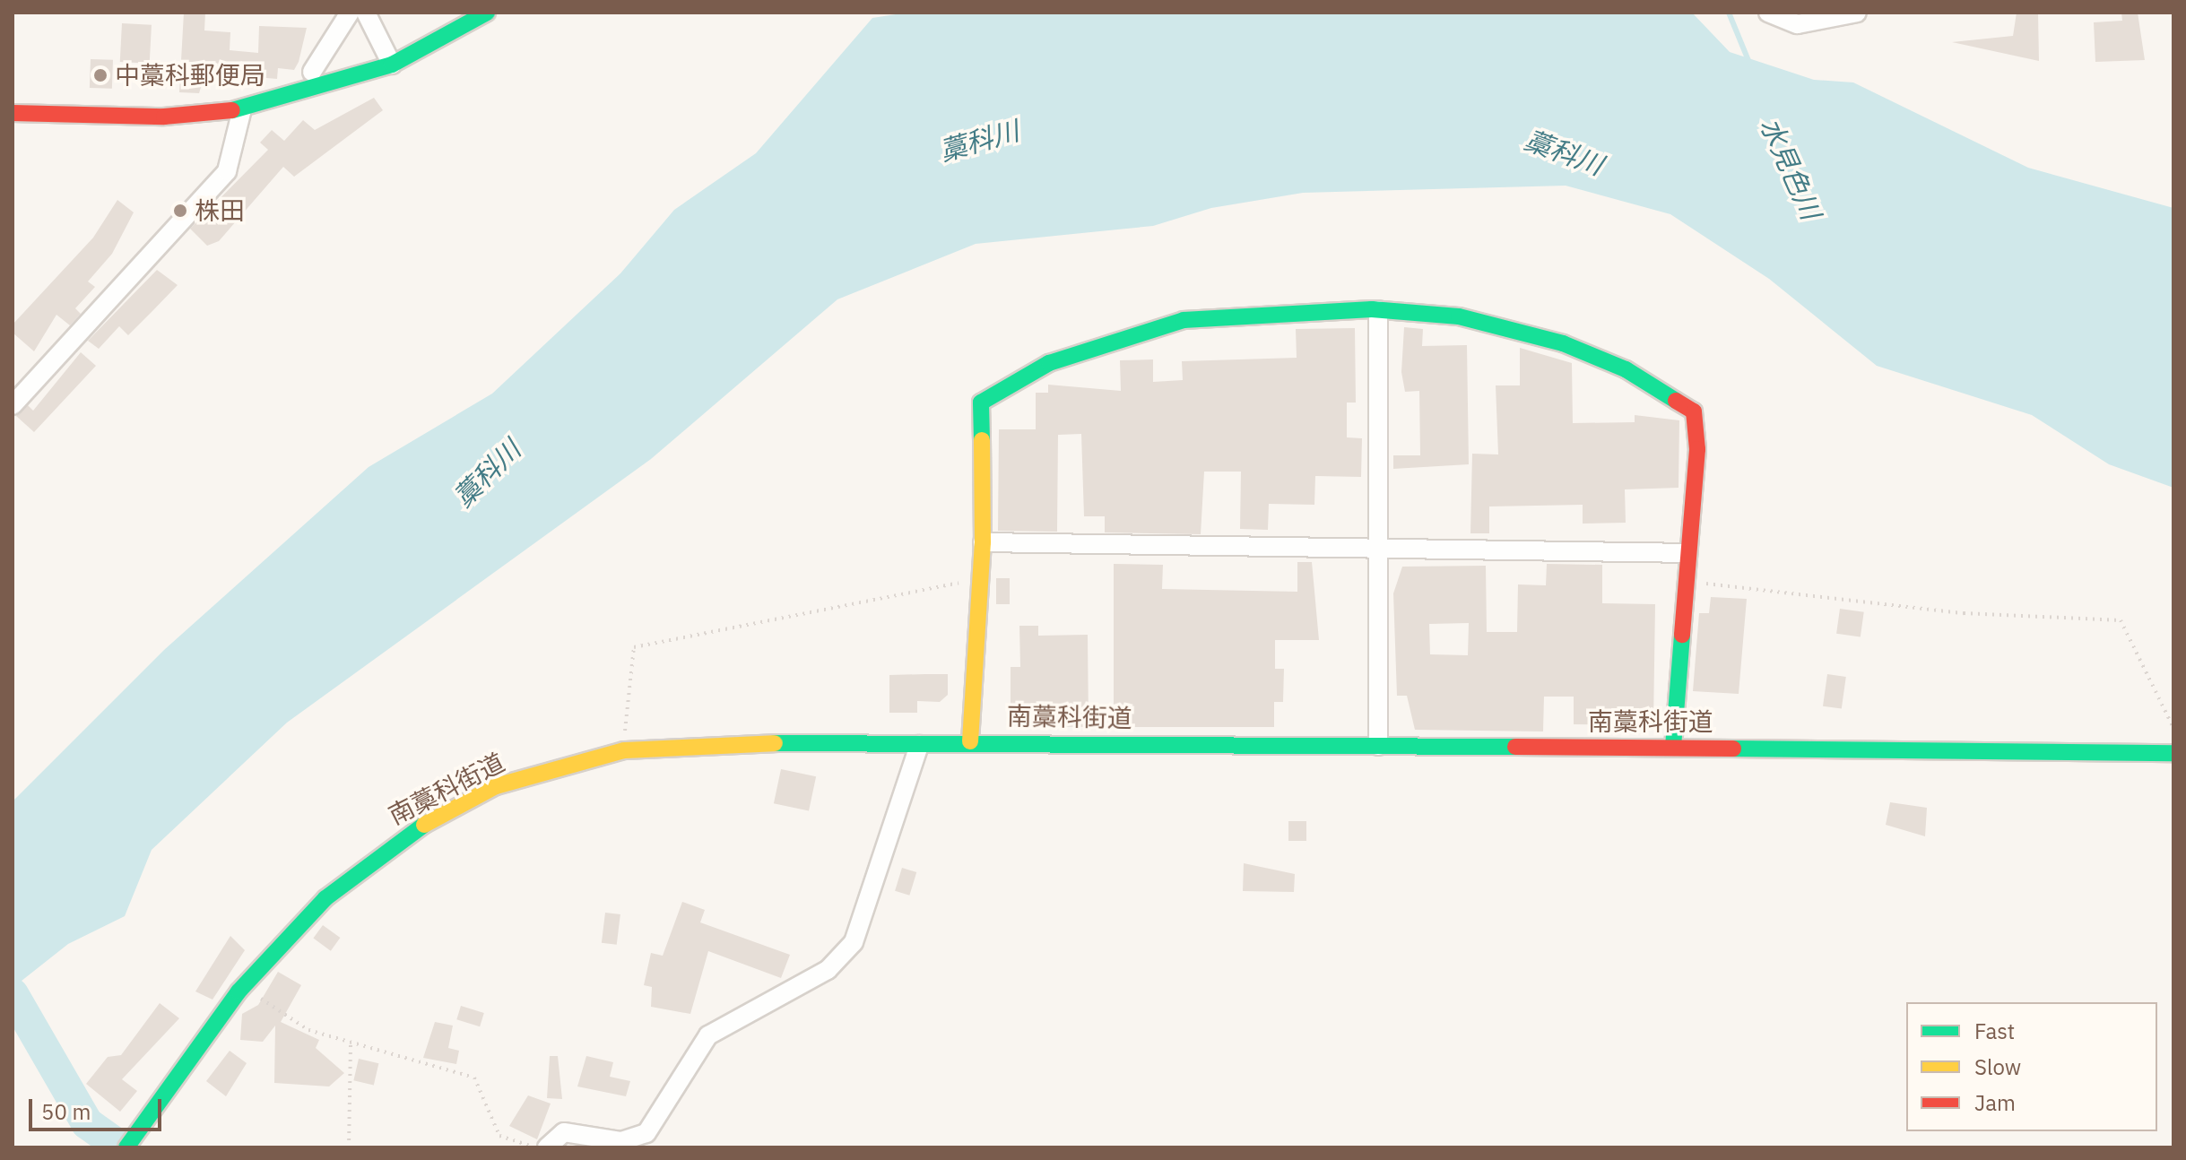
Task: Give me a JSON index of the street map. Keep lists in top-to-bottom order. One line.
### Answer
{"streets":{"main road":["南藁科街道"]},"water":["藁科川","水見色川"],"places":["中藁科郵便局","株田"],"legend":["Fast","Slow","Jam"],"scale_bar":"50 m"}
